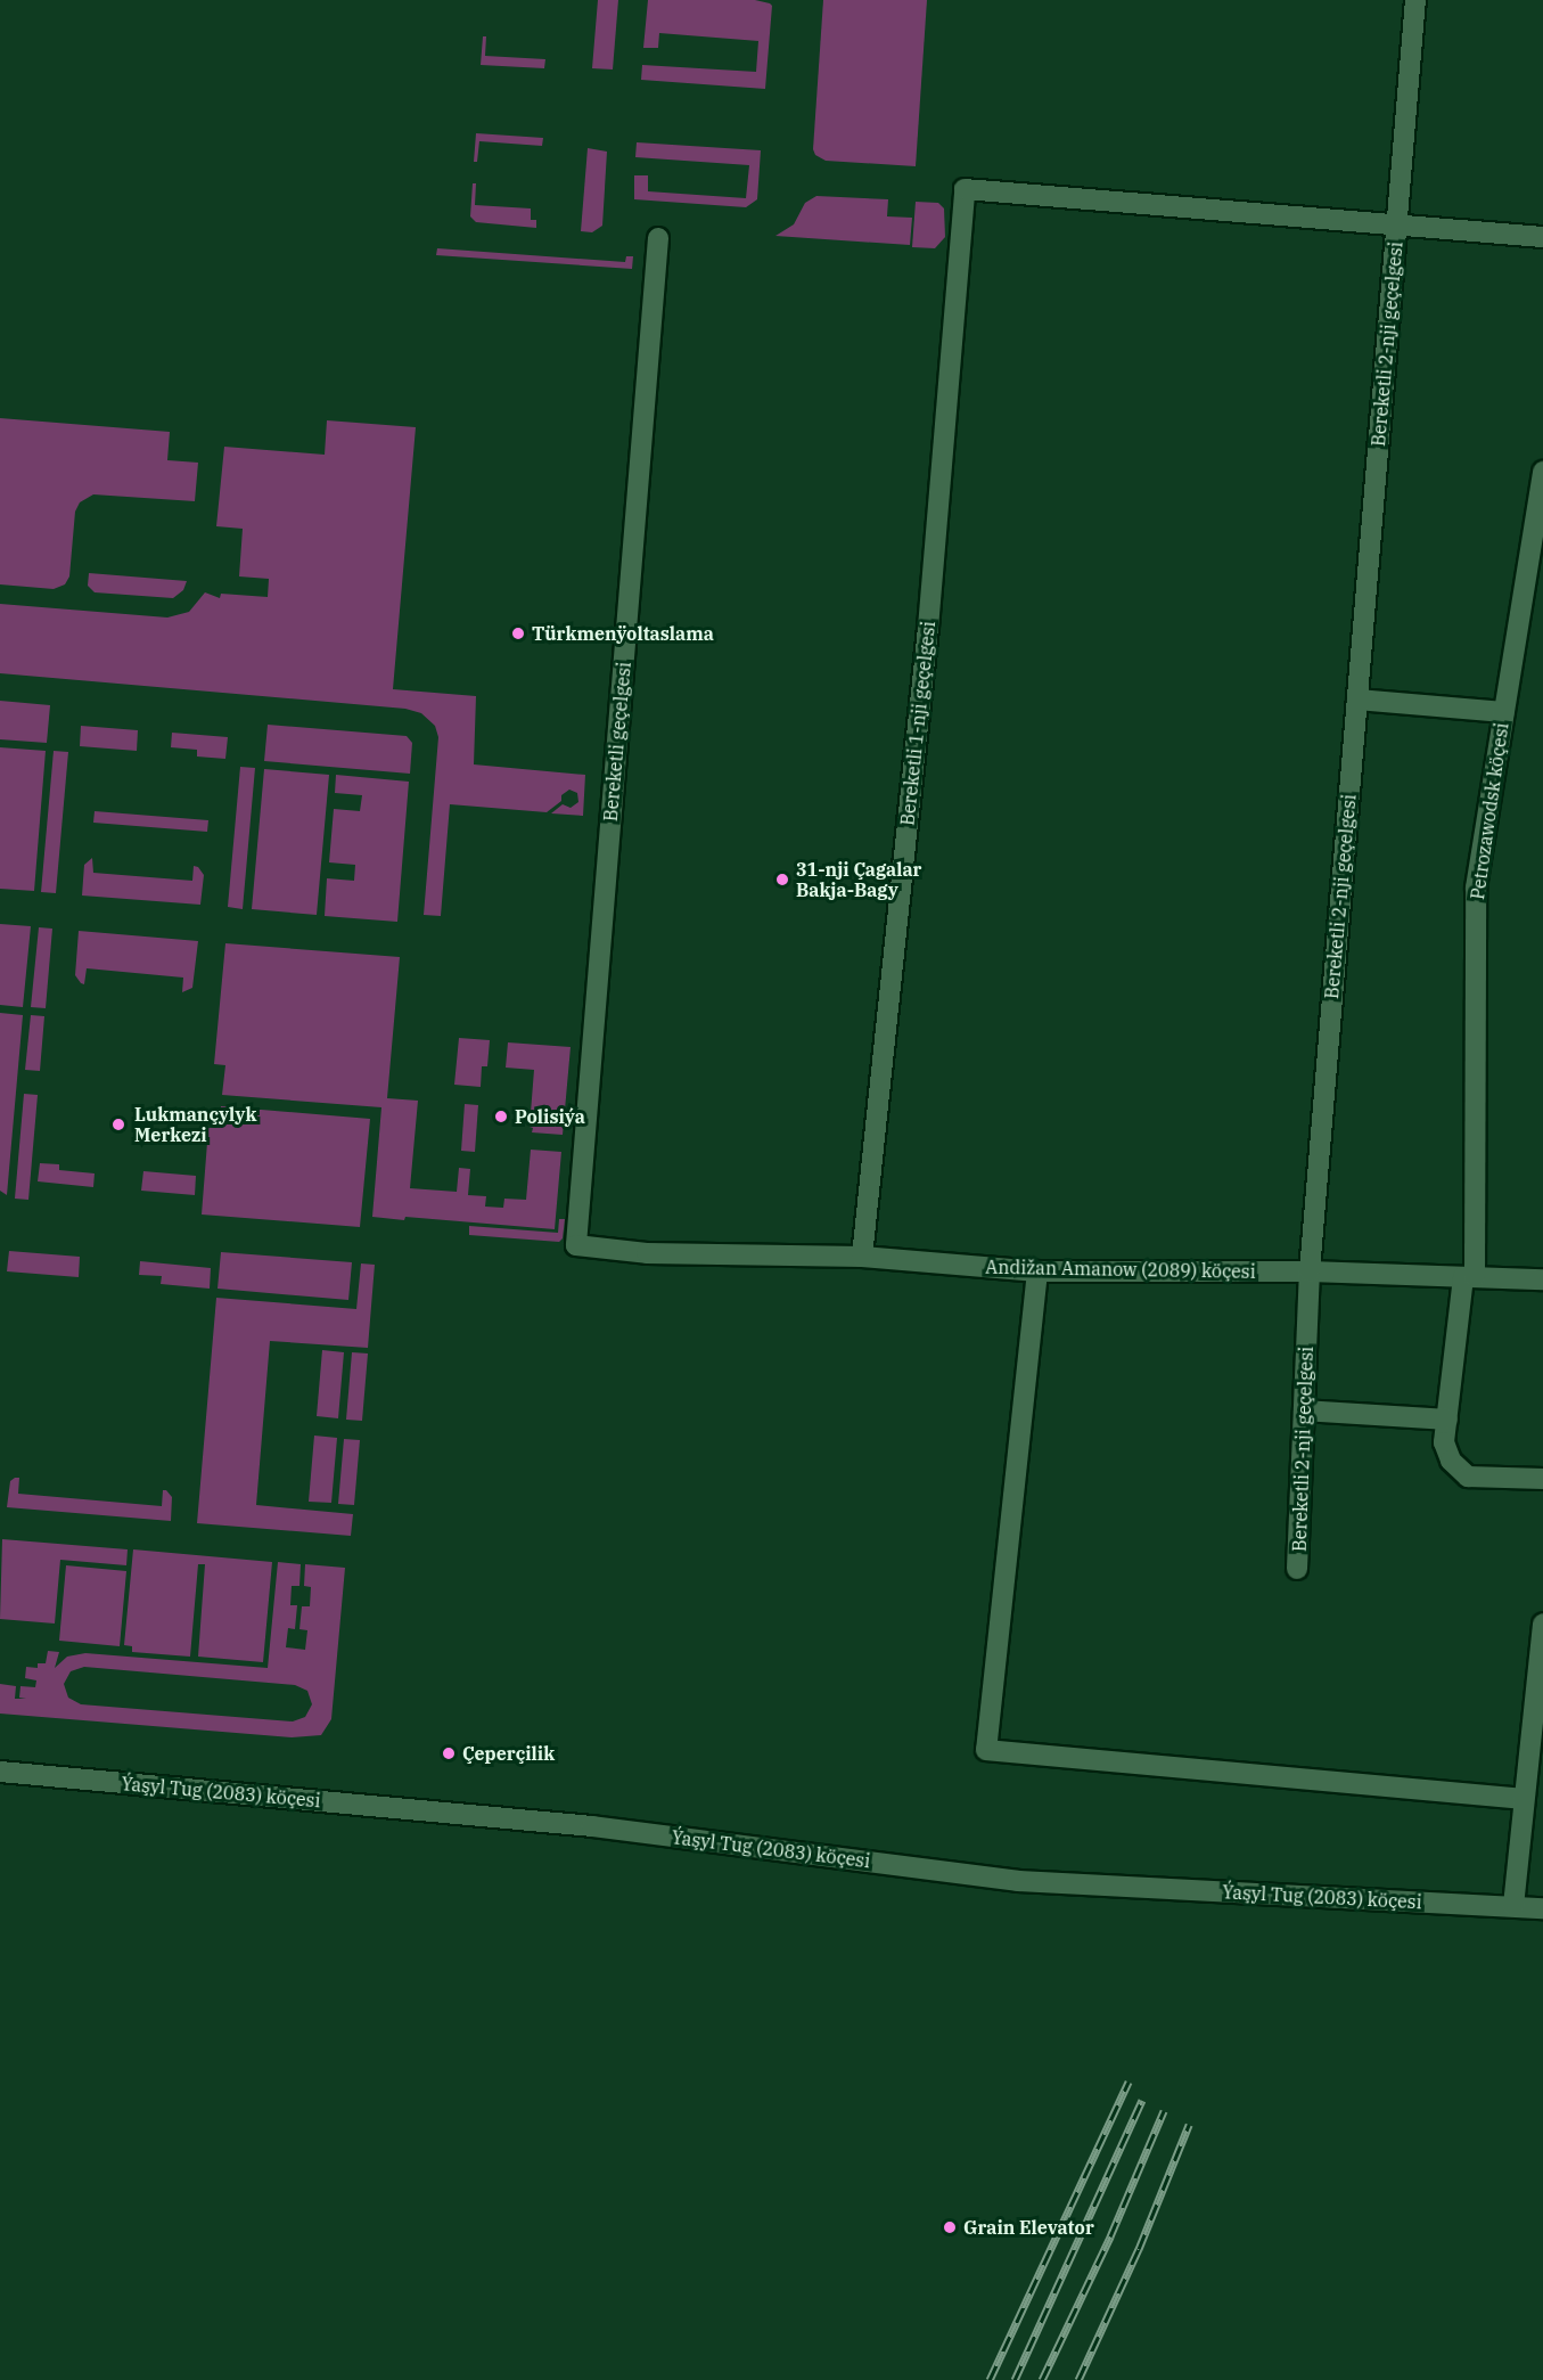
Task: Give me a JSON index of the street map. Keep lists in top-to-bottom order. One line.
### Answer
{"streets":{"street":["Bereketli 2-nji geçelgesi","Bereketli 1-nji geçelgesi","Bereketli geçelgesi","Petrozawodsk köçesi","Andižan Amanow (2089) köçesi","Ýaşyl Tug (2083) köçesi"]},"crossings":[["Bereketli 2-nji geçelgesi","Bereketli 1-nji geçelgesi"],["Bereketli 2-nji geçelgesi","Andižan Amanow (2089) köçesi"],["Bereketli 1-nji geçelgesi","Andižan Amanow (2089) köçesi"],["Bereketli geçelgesi","Andižan Amanow (2089) köçesi"],["Petrozawodsk köçesi","Andižan Amanow (2089) köçesi"]],"places":["Türkmenÿoltaslama","31-nji Çagalar Bakja-Bagy","Polisiýa","Lukmançylyk Merkezi","Çeperçilik","Grain Elevator"]}
